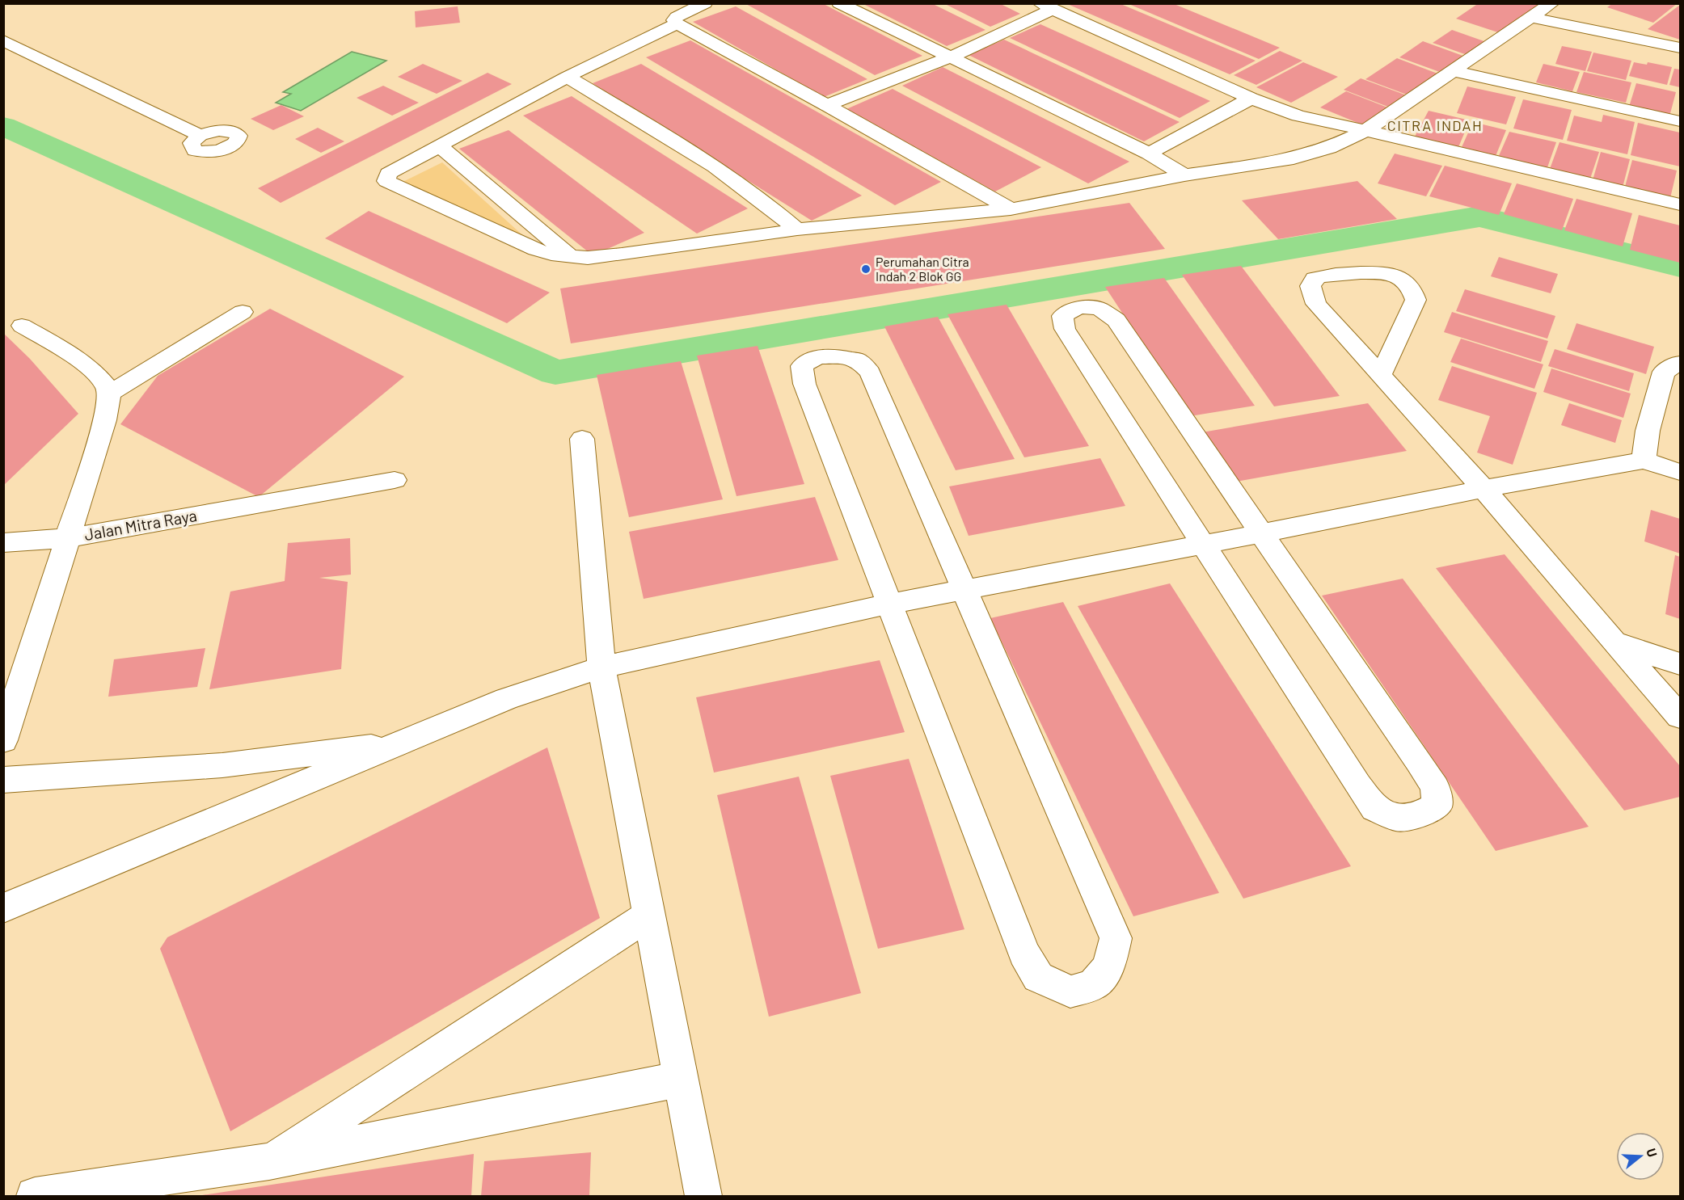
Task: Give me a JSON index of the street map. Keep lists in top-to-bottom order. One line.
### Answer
{"streets":{"street":["Jalan Mitra Raya"]},"districts":["CITRA INDAH"],"places":["Perumahan Citra Indah 2 Blok GG"],"north":"right"}
